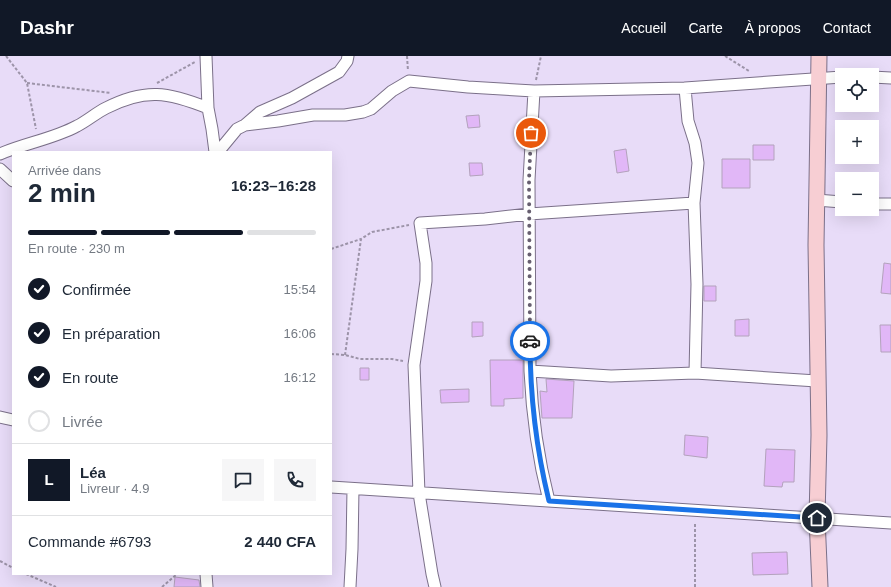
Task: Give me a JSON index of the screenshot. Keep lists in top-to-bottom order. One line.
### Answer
{"page":{"header":"Dashr","nav":["Accueil","Carte","À propos","Contact"],"map_buttons":["+","−"],"heading":["2 min","Arrivée dans","16:23–16:28"],"panel":["Léa","Livreur · 4.9","Commande #6793","2 440 CFA"],"bar":"En route · 230 m","list":[["Confirmée","15:54"],["En préparation","16:06"],["En route","16:12"],"Livrée"],"round":"L"}}
